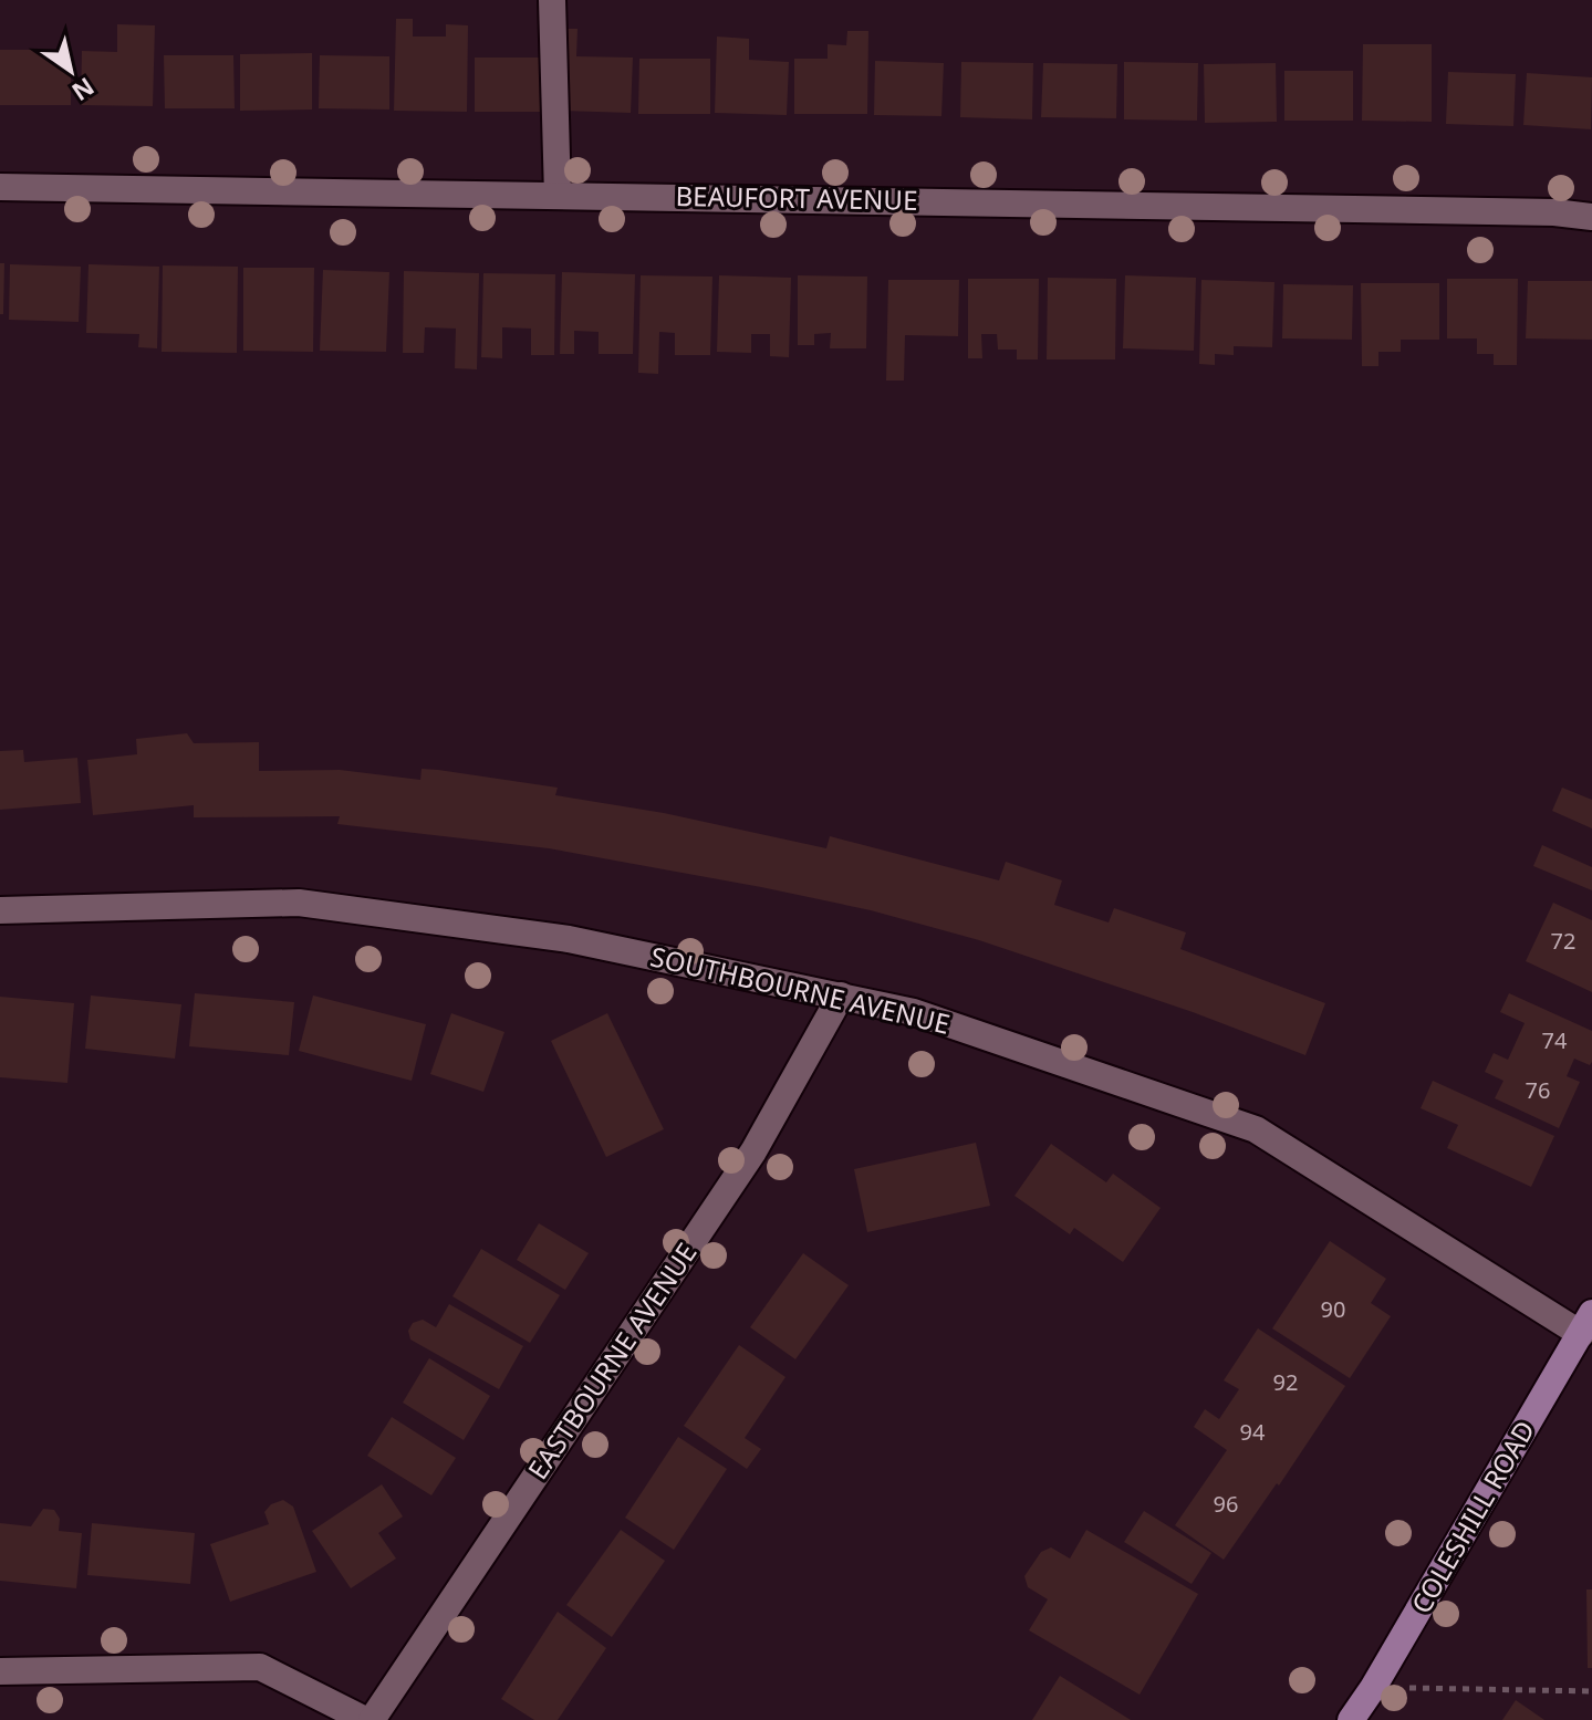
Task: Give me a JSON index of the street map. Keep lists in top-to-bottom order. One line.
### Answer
{"streets":{"main road":["COLESHILL ROAD"],"street":["BEAUFORT AVENUE","SOUTHBOURNE AVENUE","EASTBOURNE AVENUE"]},"crossings":[["SOUTHBOURNE AVENUE","EASTBOURNE AVENUE"],["SOUTHBOURNE AVENUE","COLESHILL ROAD"]],"house_numbers":["72","74","76","90","92","94","96"],"north":"bottom right"}
